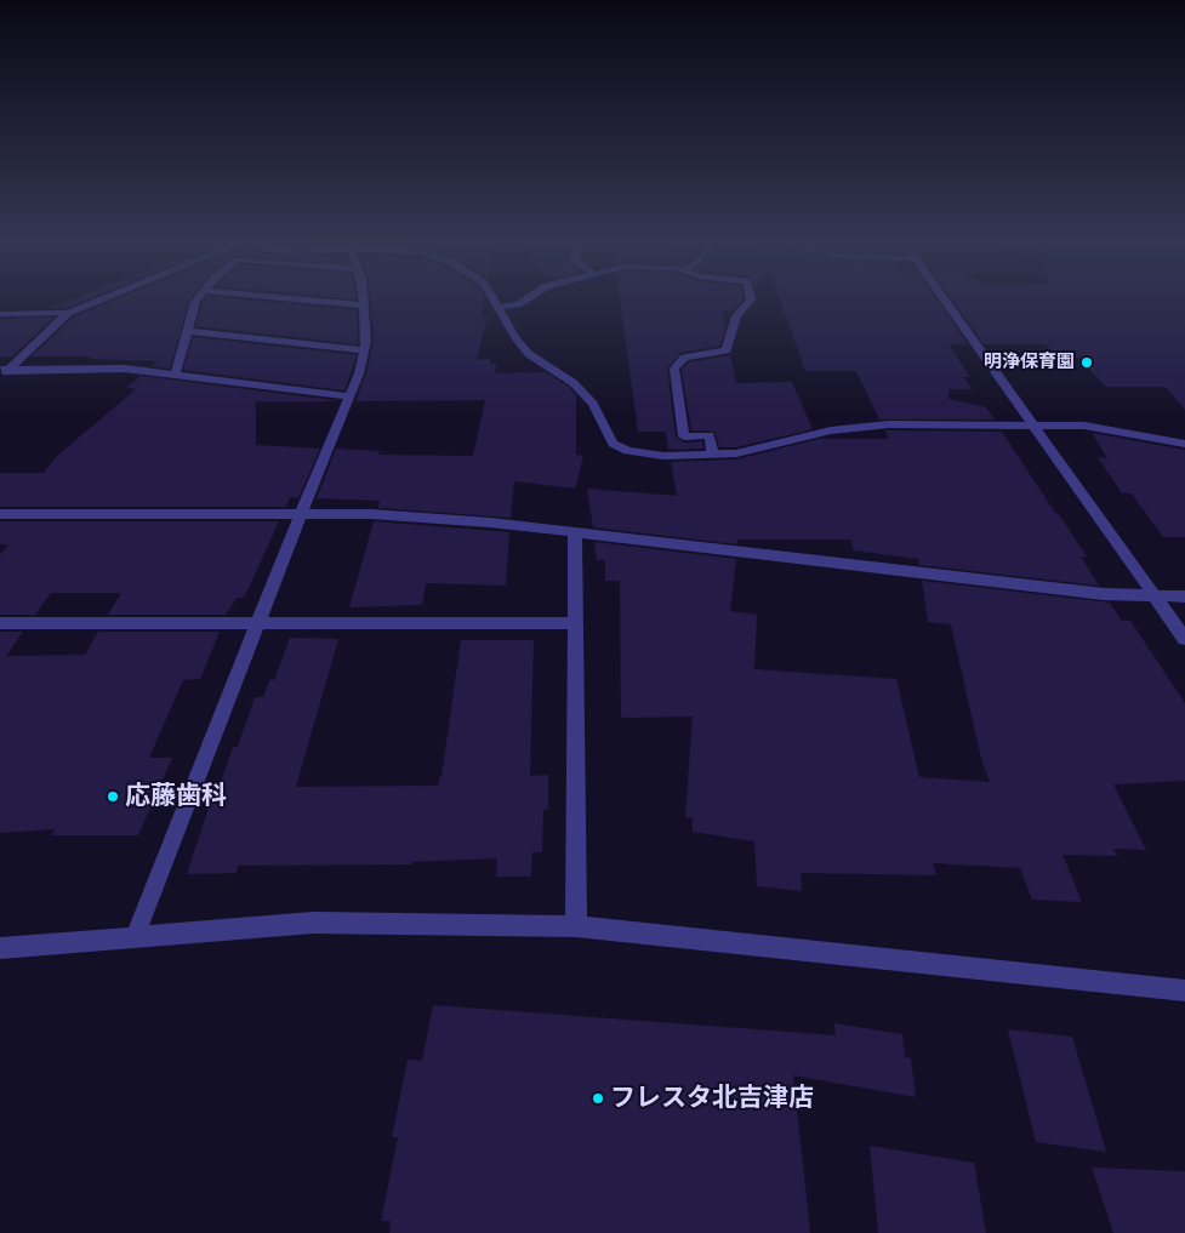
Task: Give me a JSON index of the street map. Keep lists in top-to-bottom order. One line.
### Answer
{"places":["明浄保育園","応藤歯科","フレスタ北吉津店"]}
